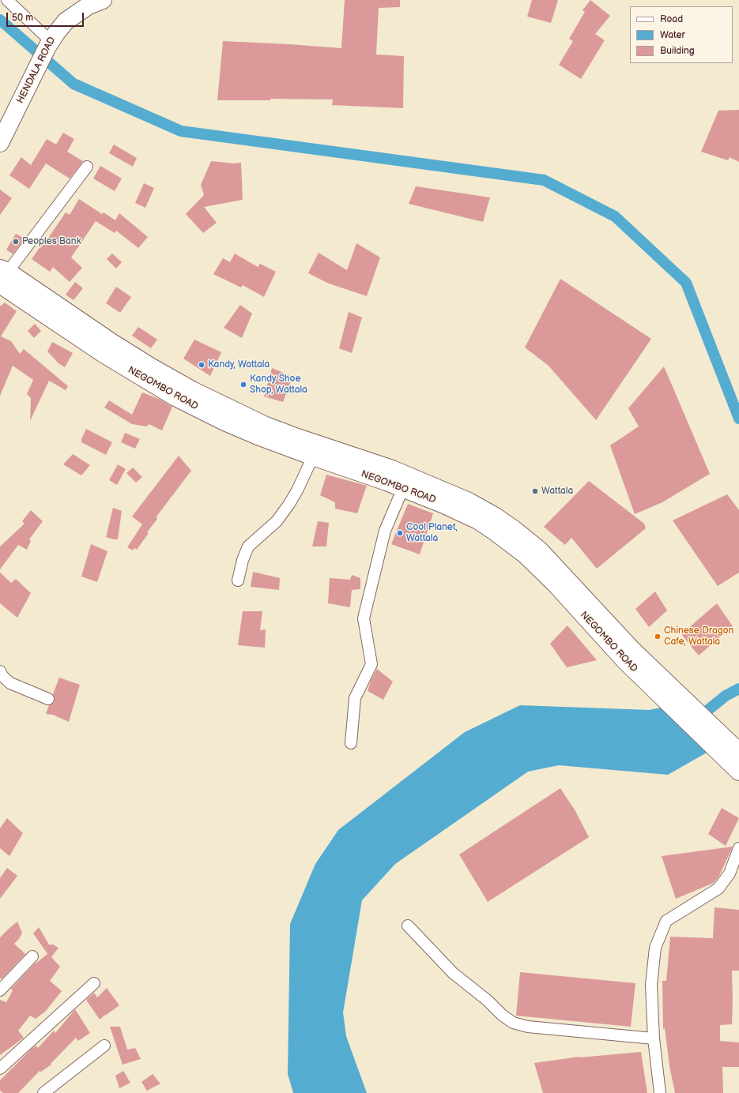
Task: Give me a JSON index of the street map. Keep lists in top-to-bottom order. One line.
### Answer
{"streets":{"main road":["HENDALA ROAD","NEGOMBO ROAD"]},"places":["Peoples Bank","Kandy, Wattala","Kandy Shoe Shop, Wattala","Wattala","Cool Planet, Wattala","Chinese Dragon Cafe, Wattala"],"legend":["Road","Water","Building"],"scale_bar":"50 m"}
